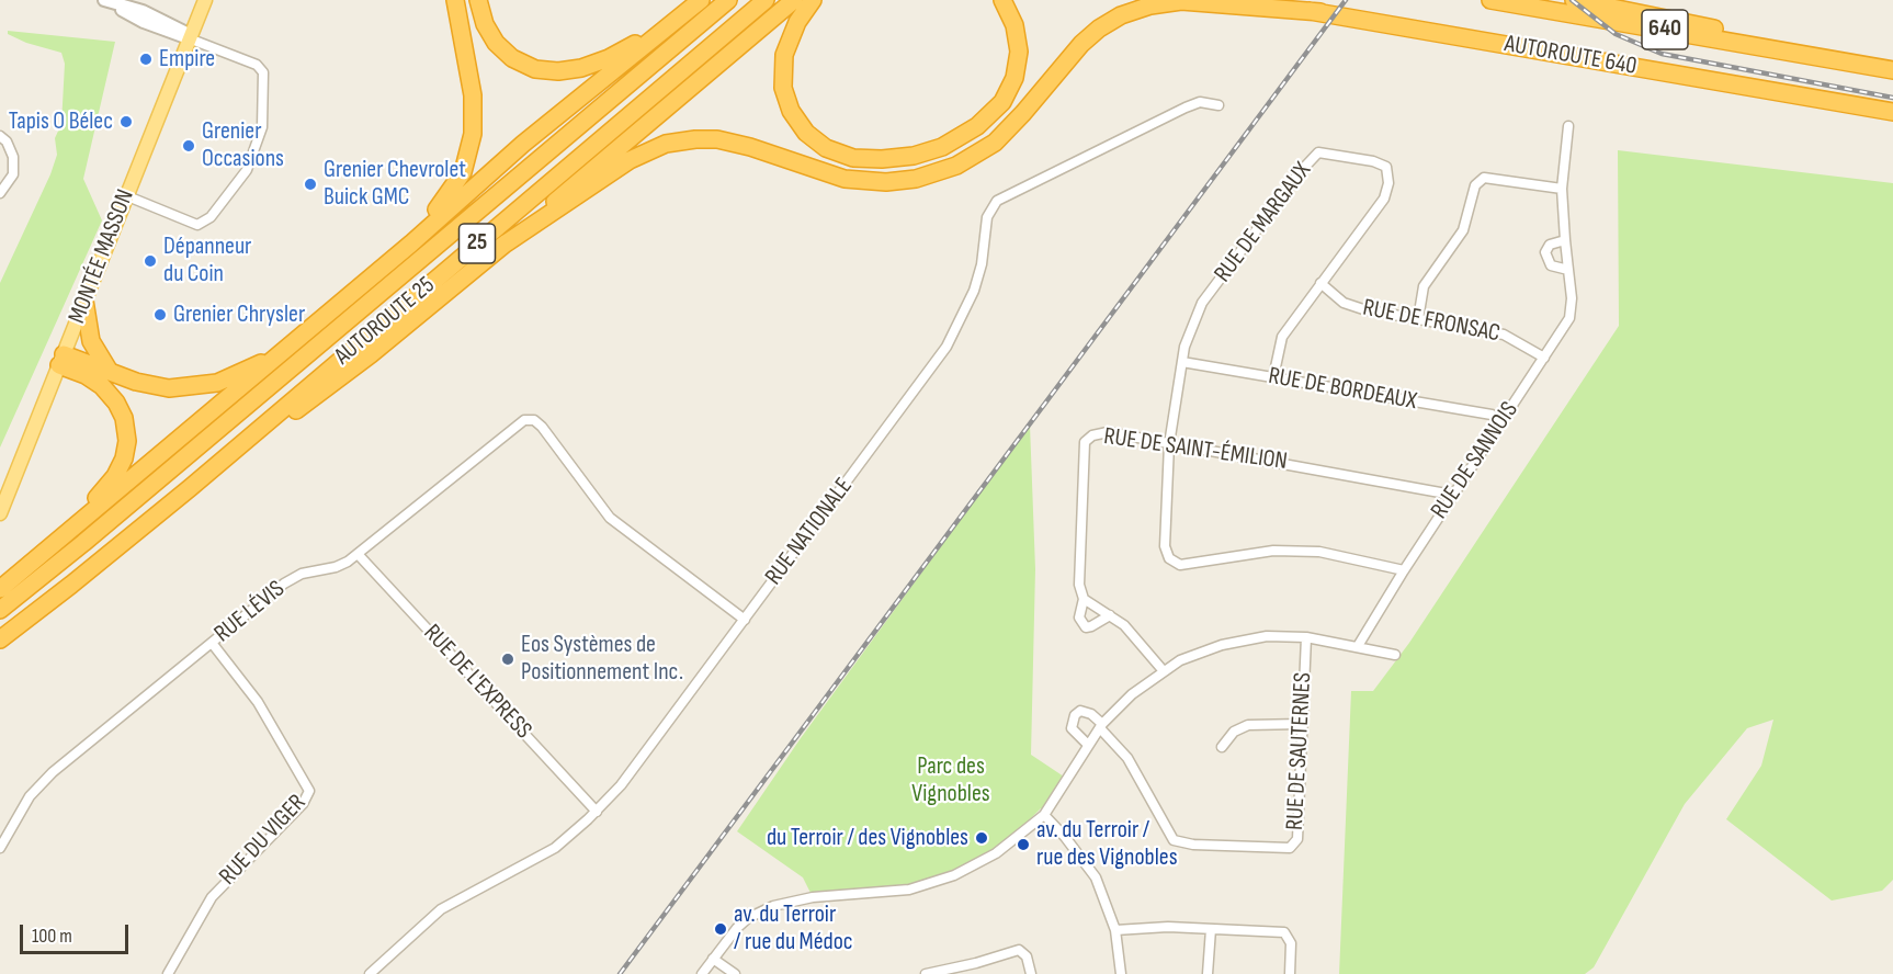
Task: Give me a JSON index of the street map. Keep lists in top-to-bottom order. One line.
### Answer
{"streets":{"highway":["640","AUTOROUTE 640","25","AUTOROUTE 25"],"main road":["MONTÉE MASSON"],"street":["RUE DE MARGAUX","RUE DE FRONSAC","RUE DE BORDEAUX","RUE DE SAINT-ÉMILION","RUE DE SANNOIS","RUE NATIONALE","RUE LÉVIS","RUE DE L'EXPRESS","RUE DE SAUTERNES","RUE DU VIGER"]},"crossings":[["RUE DE MARGAUX","RUE DE FRONSAC"],["RUE DE MARGAUX","RUE DE BORDEAUX"],["RUE DE MARGAUX","RUE DE SAINT-ÉMILION"],["RUE DE MARGAUX","RUE DE SANNOIS"],["RUE DE FRONSAC","RUE DE SANNOIS"],["RUE DE BORDEAUX","RUE DE SANNOIS"],["RUE DE SAINT-ÉMILION","RUE DE SANNOIS"],["RUE NATIONALE","RUE LÉVIS"],["RUE NATIONALE","RUE DE L'EXPRESS"],["RUE LÉVIS","RUE DE L'EXPRESS"],["RUE LÉVIS","RUE DU VIGER"]],"parks":["Parc des Vignobles"],"places":["Empire","Tapis O Bélec","Grenier Occasions","Grenier Chevrolet Buick GMC","Dépanneur du Coin","Grenier Chrysler","Eos Systèmes de Positionnement Inc.","du Terroir / des Vignobles","av. du Terroir / rue des Vignobles","av. du Terroir / rue du Médoc"],"scale_bar":"100 m"}
